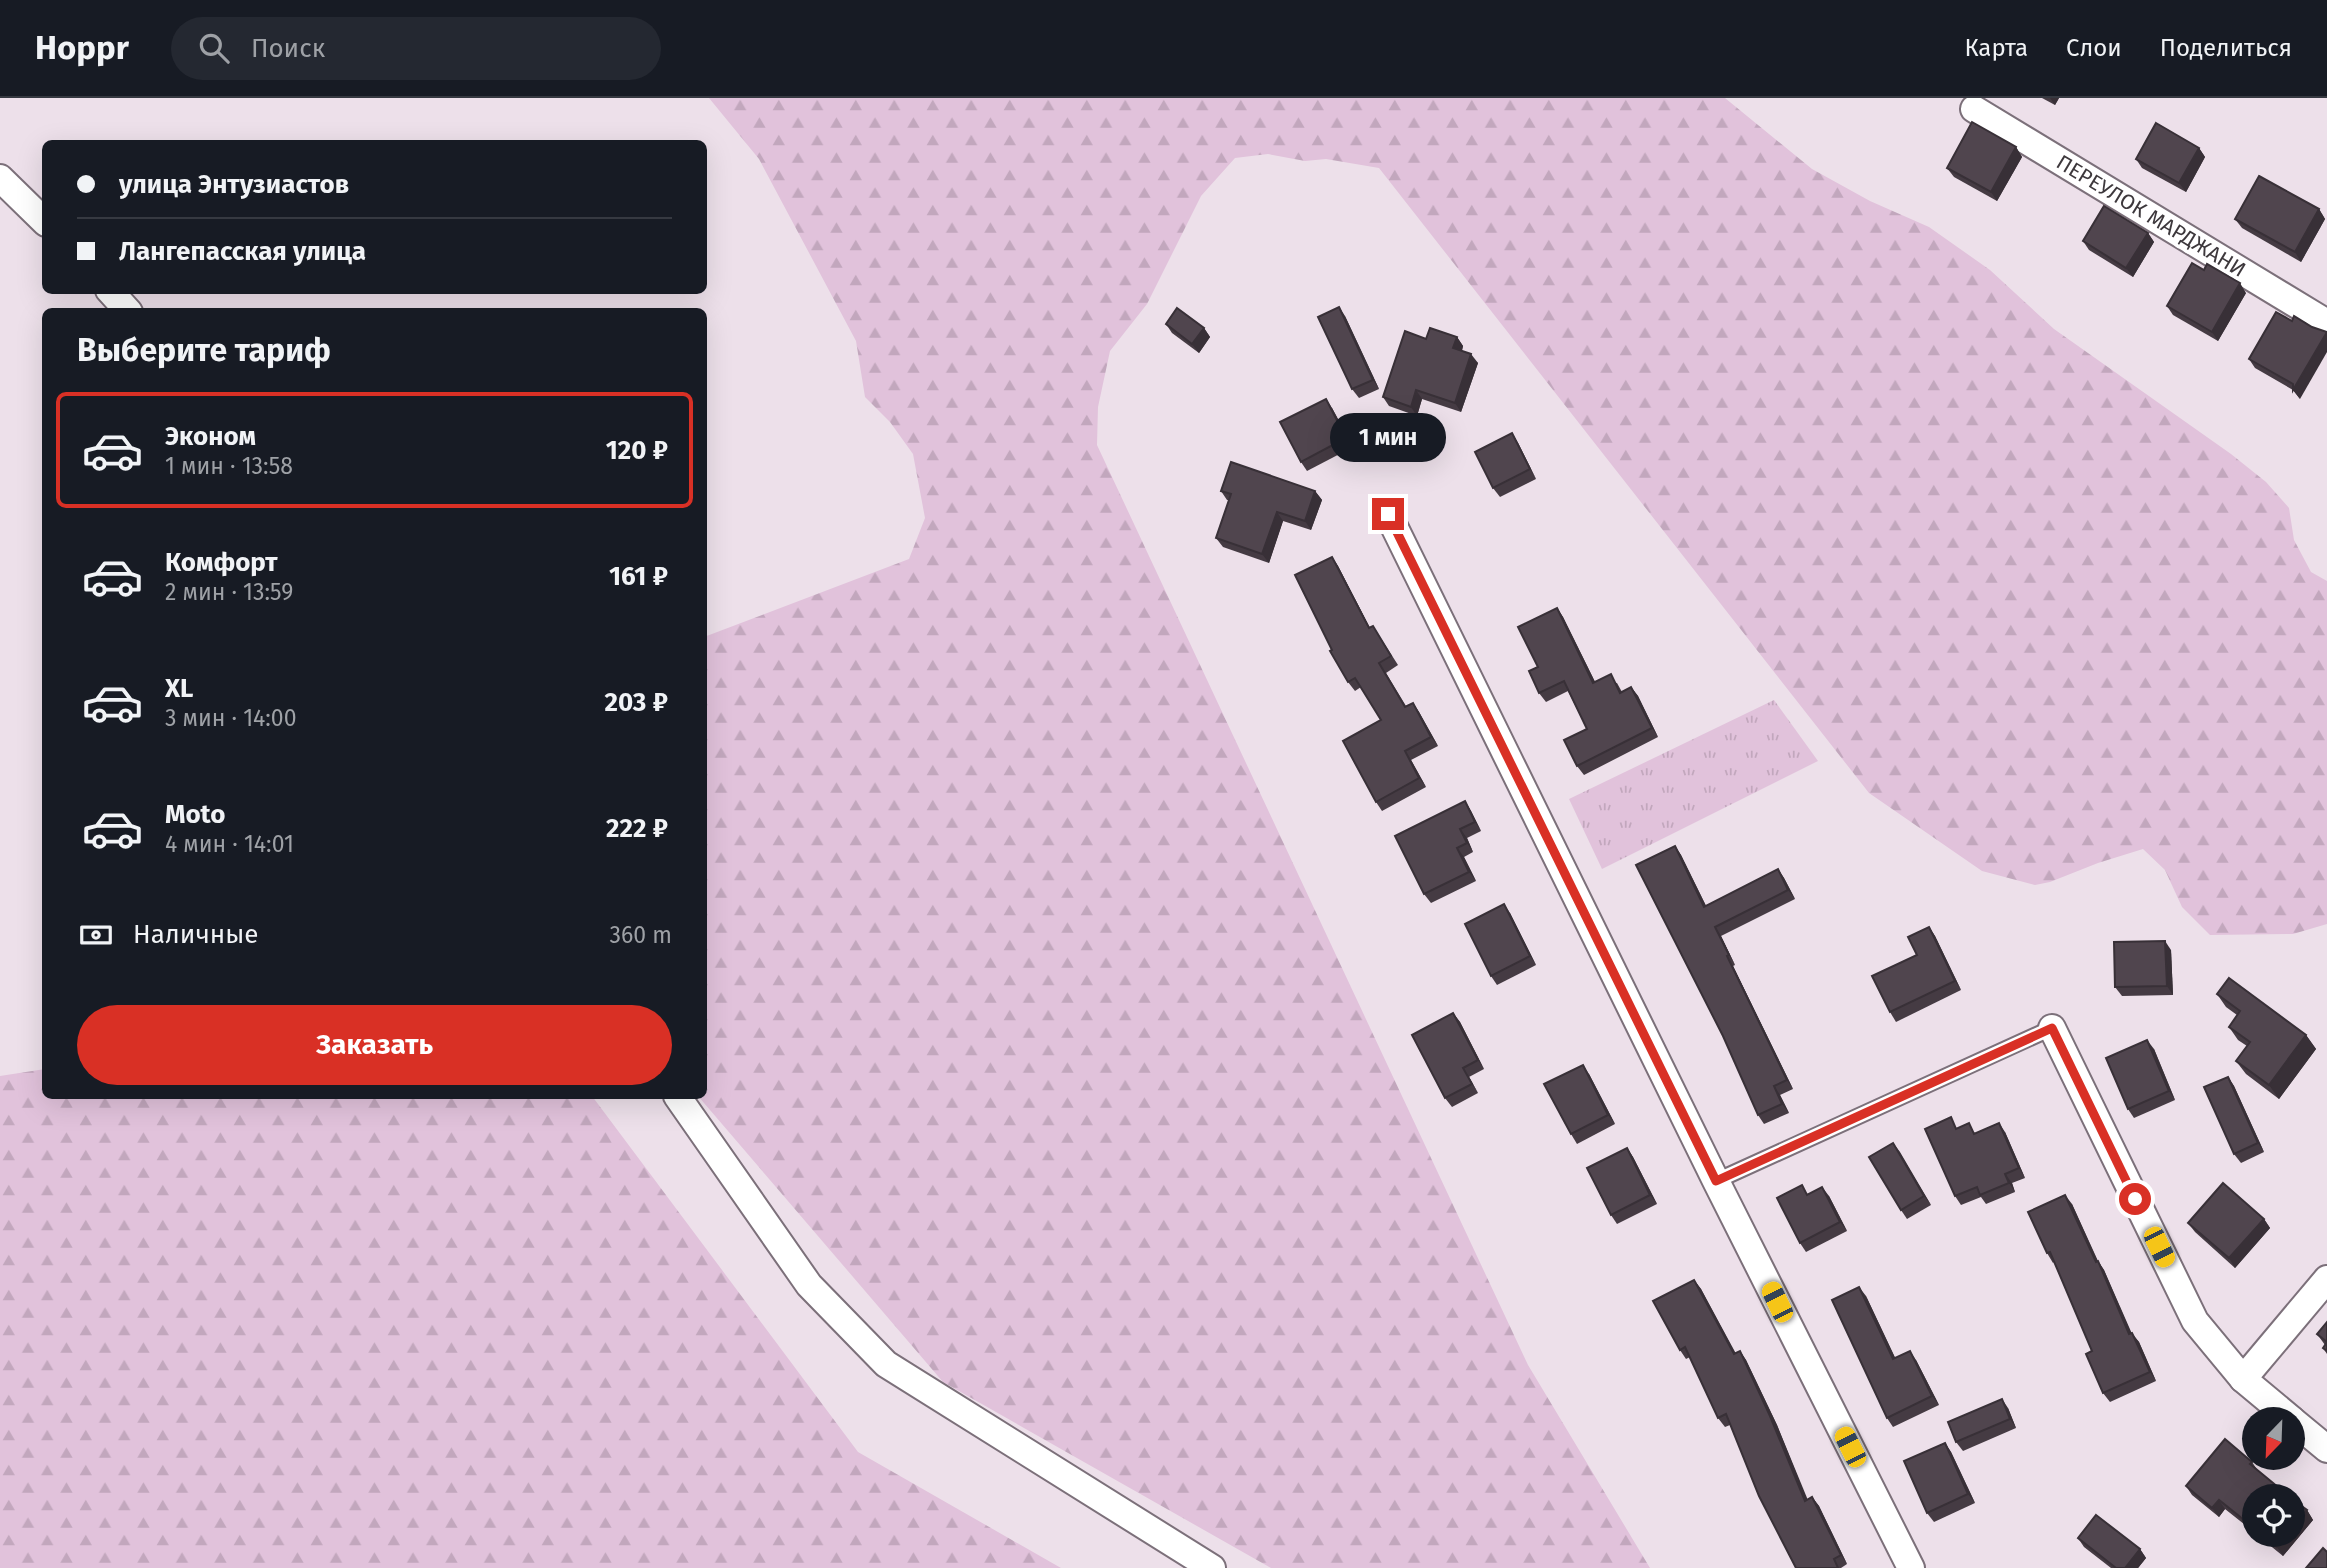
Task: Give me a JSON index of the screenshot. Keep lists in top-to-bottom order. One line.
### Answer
{"streets":{"street":["ПЕРЕУЛОК МАРДЖАНИ"]},"north":"bottom left","page":{"header":"Hoppr","search":"Поиск","nav":["Карта","Слои","Поделиться"],"banner":["улица Энтузиастов","Лангепасская улица"],"heading":"Выберите тариф","list":[{"name":"Эконом","note":"1 мин · 13:58","value":"120 ₽"},{"name":"Комфорт","note":"2 мин · 13:59","value":"161 ₽"},{"name":"XL","note":"3 мин · 14:00","value":"203 ₽"},{"name":"Moto","note":"4 мин · 14:01","value":"222 ₽"}],"bubble":"1 мин","pay":["Наличные","360 m"],"buttons":"Заказать"}}
